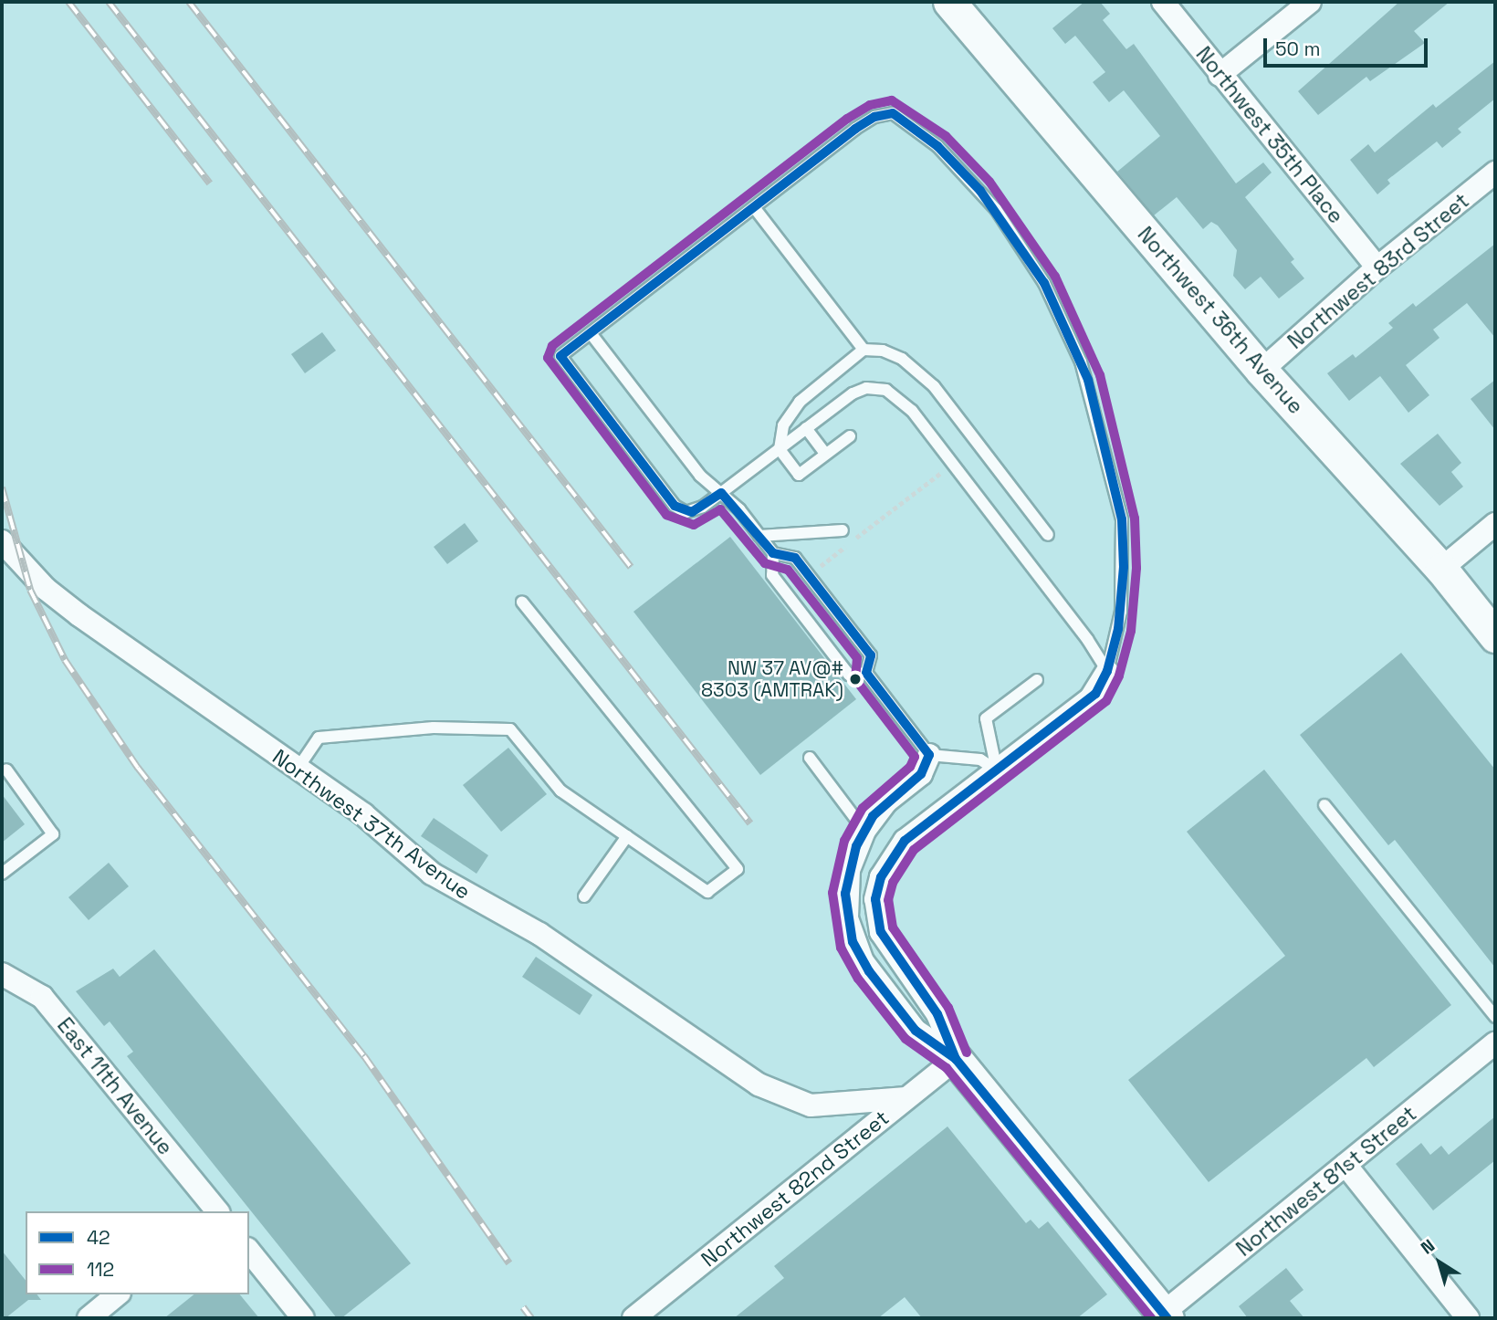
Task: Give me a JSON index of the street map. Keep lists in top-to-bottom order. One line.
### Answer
{"streets":{"street":["Northwest 35th Place","Northwest 83rd Street","Northwest 36th Avenue","Northwest 37th Avenue","East 11th Avenue","Northwest 81st Street","Northwest 82nd Street"]},"crossings":[["Northwest 35th Place","Northwest 83rd Street"],["Northwest 83rd Street","Northwest 36th Avenue"],["Northwest 37th Avenue","Northwest 82nd Street"]],"places":["NW 37 AV@# 8303 (AMTRAK)"],"lines":["transit line 112","transit line 42"],"legend":["42","112"],"scale_bar":"50 m","north":"top left"}
